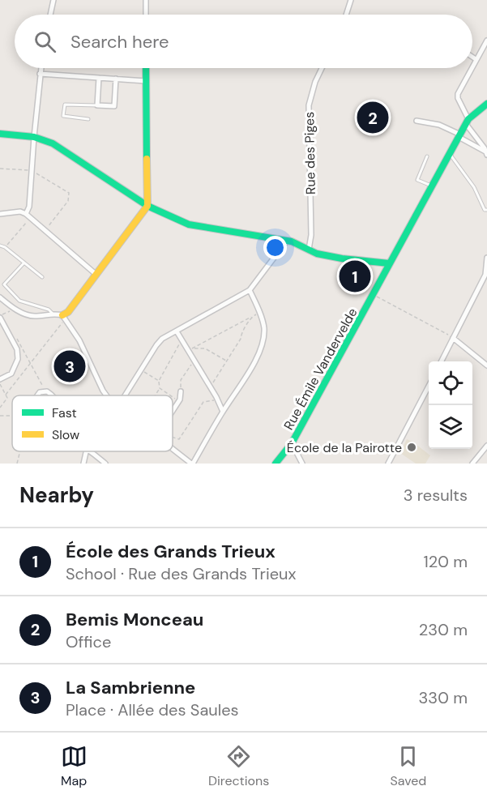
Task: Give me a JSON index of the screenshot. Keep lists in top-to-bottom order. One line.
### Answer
{"streets":{"street":["Rue des Piges","Rue Émile Vandervelde"]},"places":["École de la Pairotte"],"legend":["Fast","Slow"],"page":{"search":"Search here","pins":["2","1","3"],"heading":["Nearby","3 results"],"list":[{"mark":"1","name":"École des Grands Trieux","note":"School · Rue des Grands Trieux","value":"120 m"},{"mark":"2","name":"Bemis Monceau","note":"Office","value":"230 m"},{"mark":"3","name":"La Sambrienne","note":"Place · Allée des Saules","value":"330 m"}],"nav":["Map","Directions","Saved"]}}
